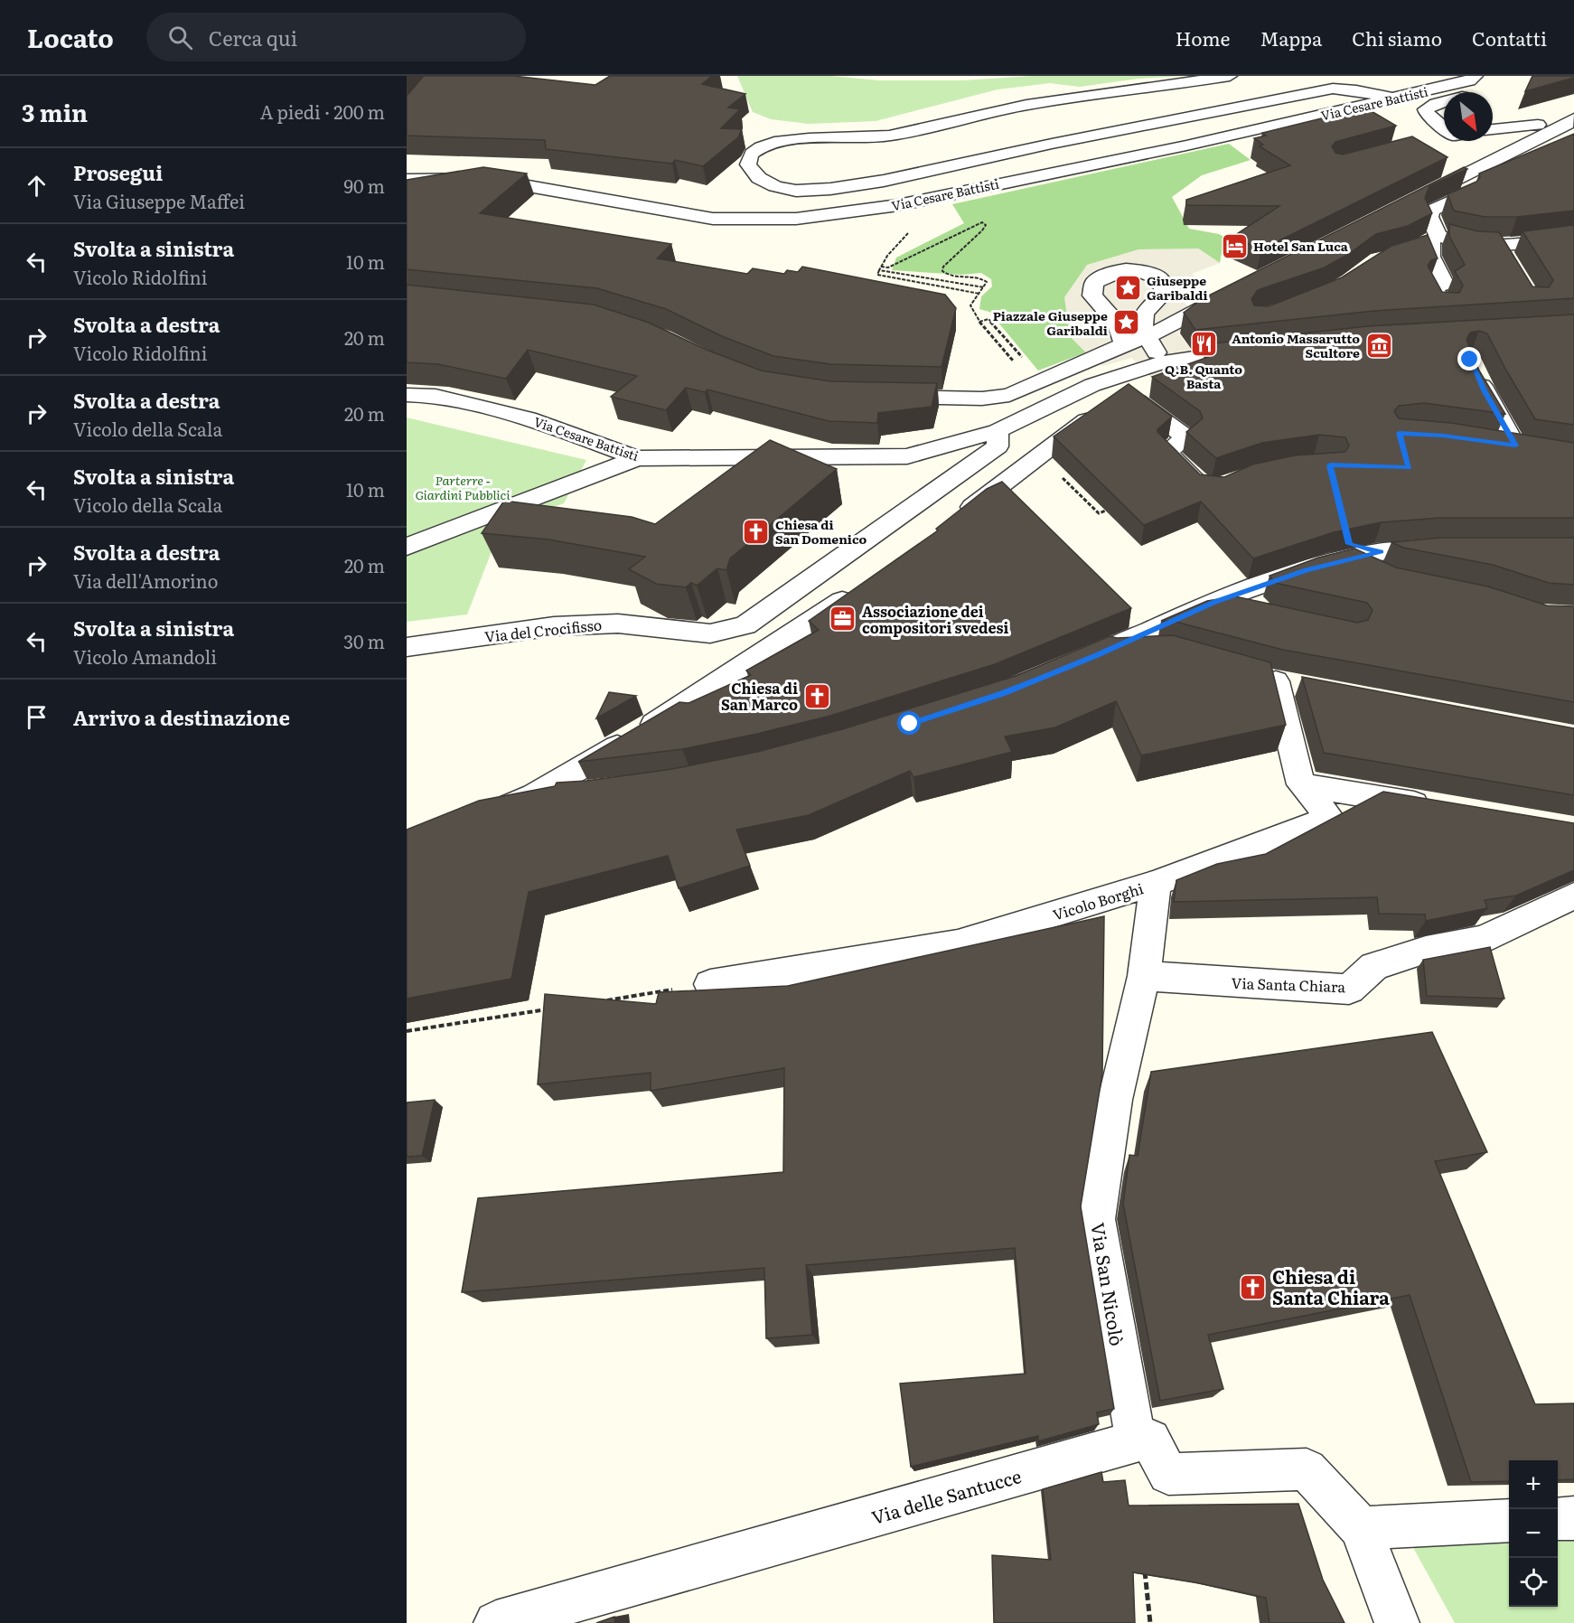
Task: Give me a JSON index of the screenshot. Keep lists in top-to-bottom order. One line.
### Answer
{"streets":{"street":["Via Cesare Battisti","Via del Crocifisso","Vicolo Borghi","Via Santa Chiara","Via San Nicolò","Via delle Santucce"]},"crossings":[["Via Cesare Battisti","Via del Crocifisso"],["Vicolo Borghi","Via San Nicolò"],["Via Santa Chiara","Via San Nicolò"],["Via San Nicolò","Via delle Santucce"]],"parks":["Parterre - Giardini Pubblici"],"places":{"hotel":["Hotel San Luca"],"place":["Giuseppe Garibaldi","Piazzale Giuseppe Garibaldi"],"restaurant":["Q.B. Quanto Basta"],"museum":["Antonio Massarutto Scultore"],"church":["Chiesa di San Domenico","Chiesa di San Marco","Chiesa di Santa Chiara"],"office":["Associazione dei compositori svedesi"]},"north":"bottom right","page":{"header":"Locato","search":"Cerca qui","nav":["Home","Mappa","Chi siamo","Contatti"],"heading":["3 min","A piedi · 200 m"],"list":[["Prosegui","Via Giuseppe Maffei","90 m"],["Svolta a sinistra","Vicolo Ridolfini","10 m"],["Svolta a destra","Vicolo Ridolfini","20 m"],["Svolta a destra","Vicolo della Scala","20 m"],["Svolta a sinistra","Vicolo della Scala","10 m"],["Svolta a destra","Via dell'Amorino","20 m"],["Svolta a sinistra","Vicolo Amandoli","30 m"],"Arrivo a destinazione"],"map_buttons":["+","−"]}}
